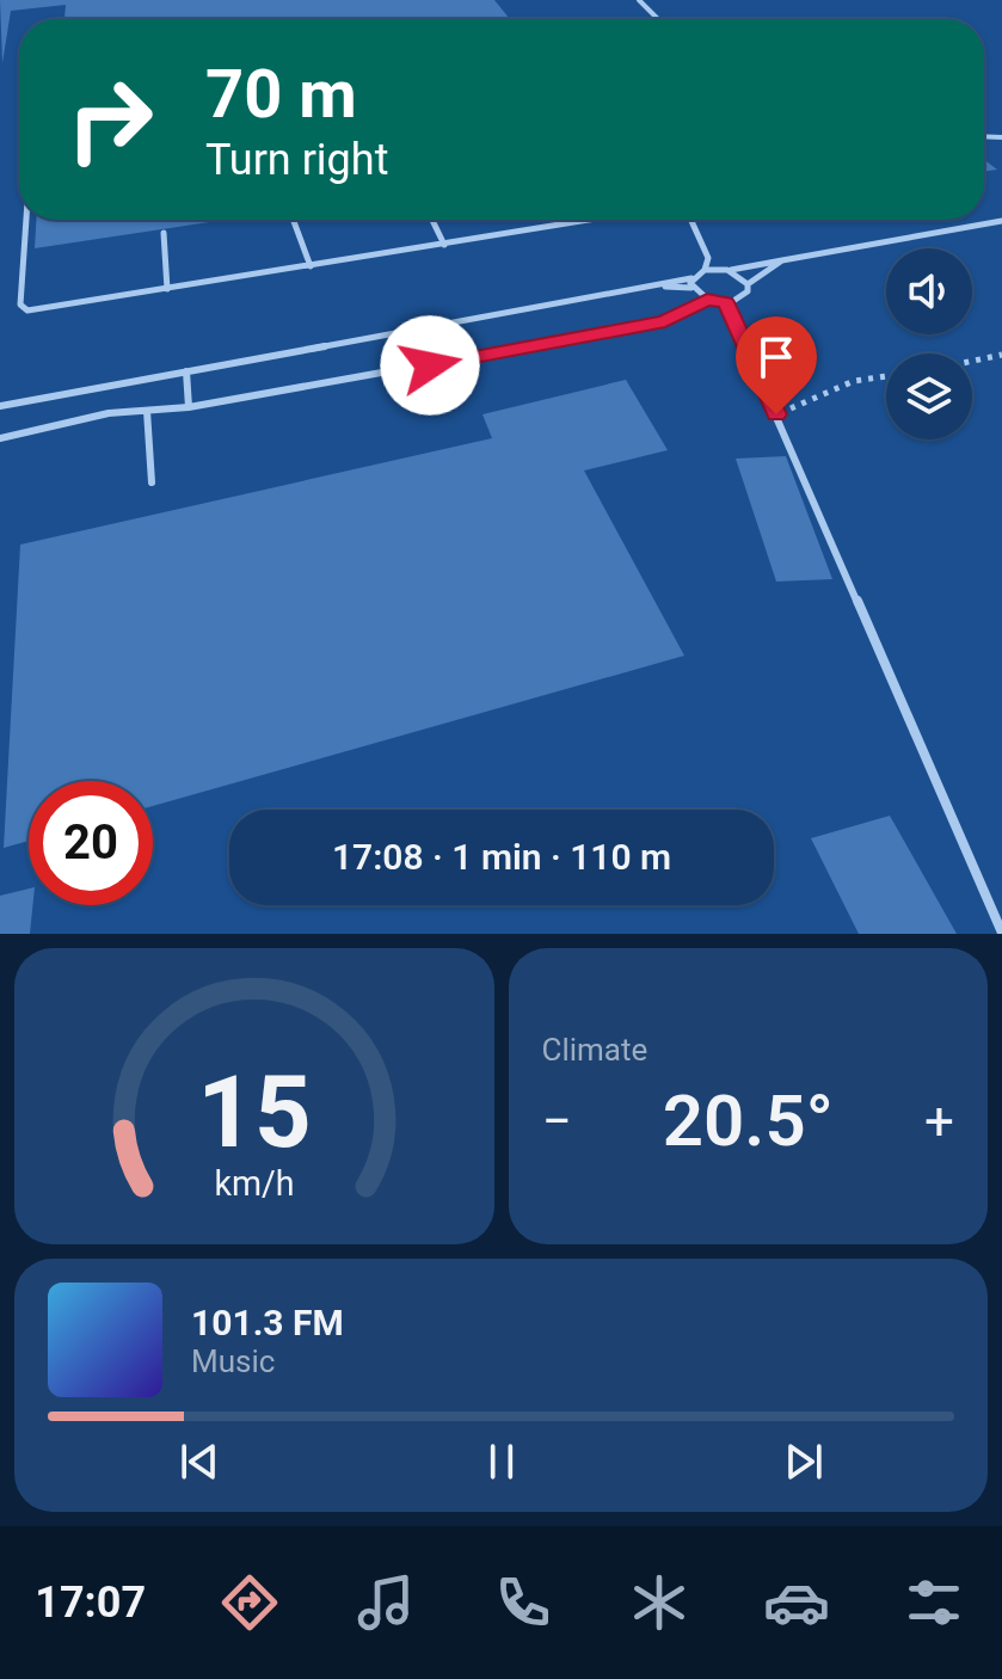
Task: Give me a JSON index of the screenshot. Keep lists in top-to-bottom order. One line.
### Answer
{"page":{"turn":["70 m","Turn right"],"limit":"20","trip":"17:08 · 1 min · 110 m","tile":"Climate","heat":["−","20.5°","+"],"song":["101.3 FM","Music"],"tabs":"17:07","gauge":["15","km/h"]}}
